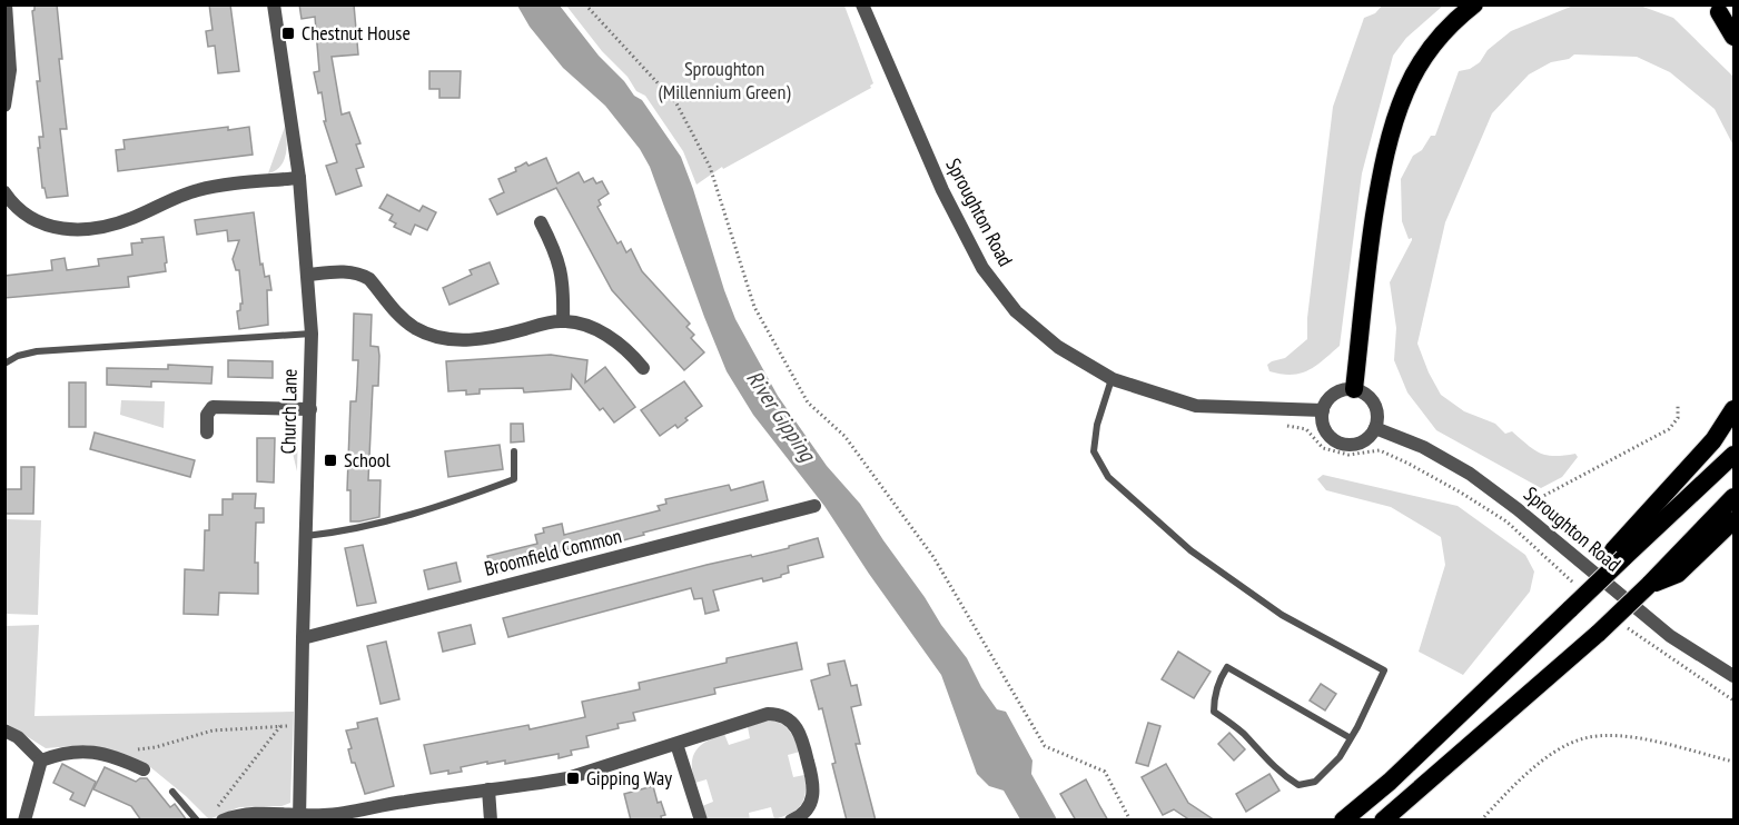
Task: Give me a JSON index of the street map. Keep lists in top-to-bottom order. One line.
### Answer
{"streets":{"street":["Sproughton Road","Church Lane","Broomfield Common"]},"crossings":[["Church Lane","Broomfield Common"]],"water":["River Gipping"],"parks":["Sproughton (Millennium Green)"],"places":{"transit":["Chestnut House","School","Gipping Way"]}}
